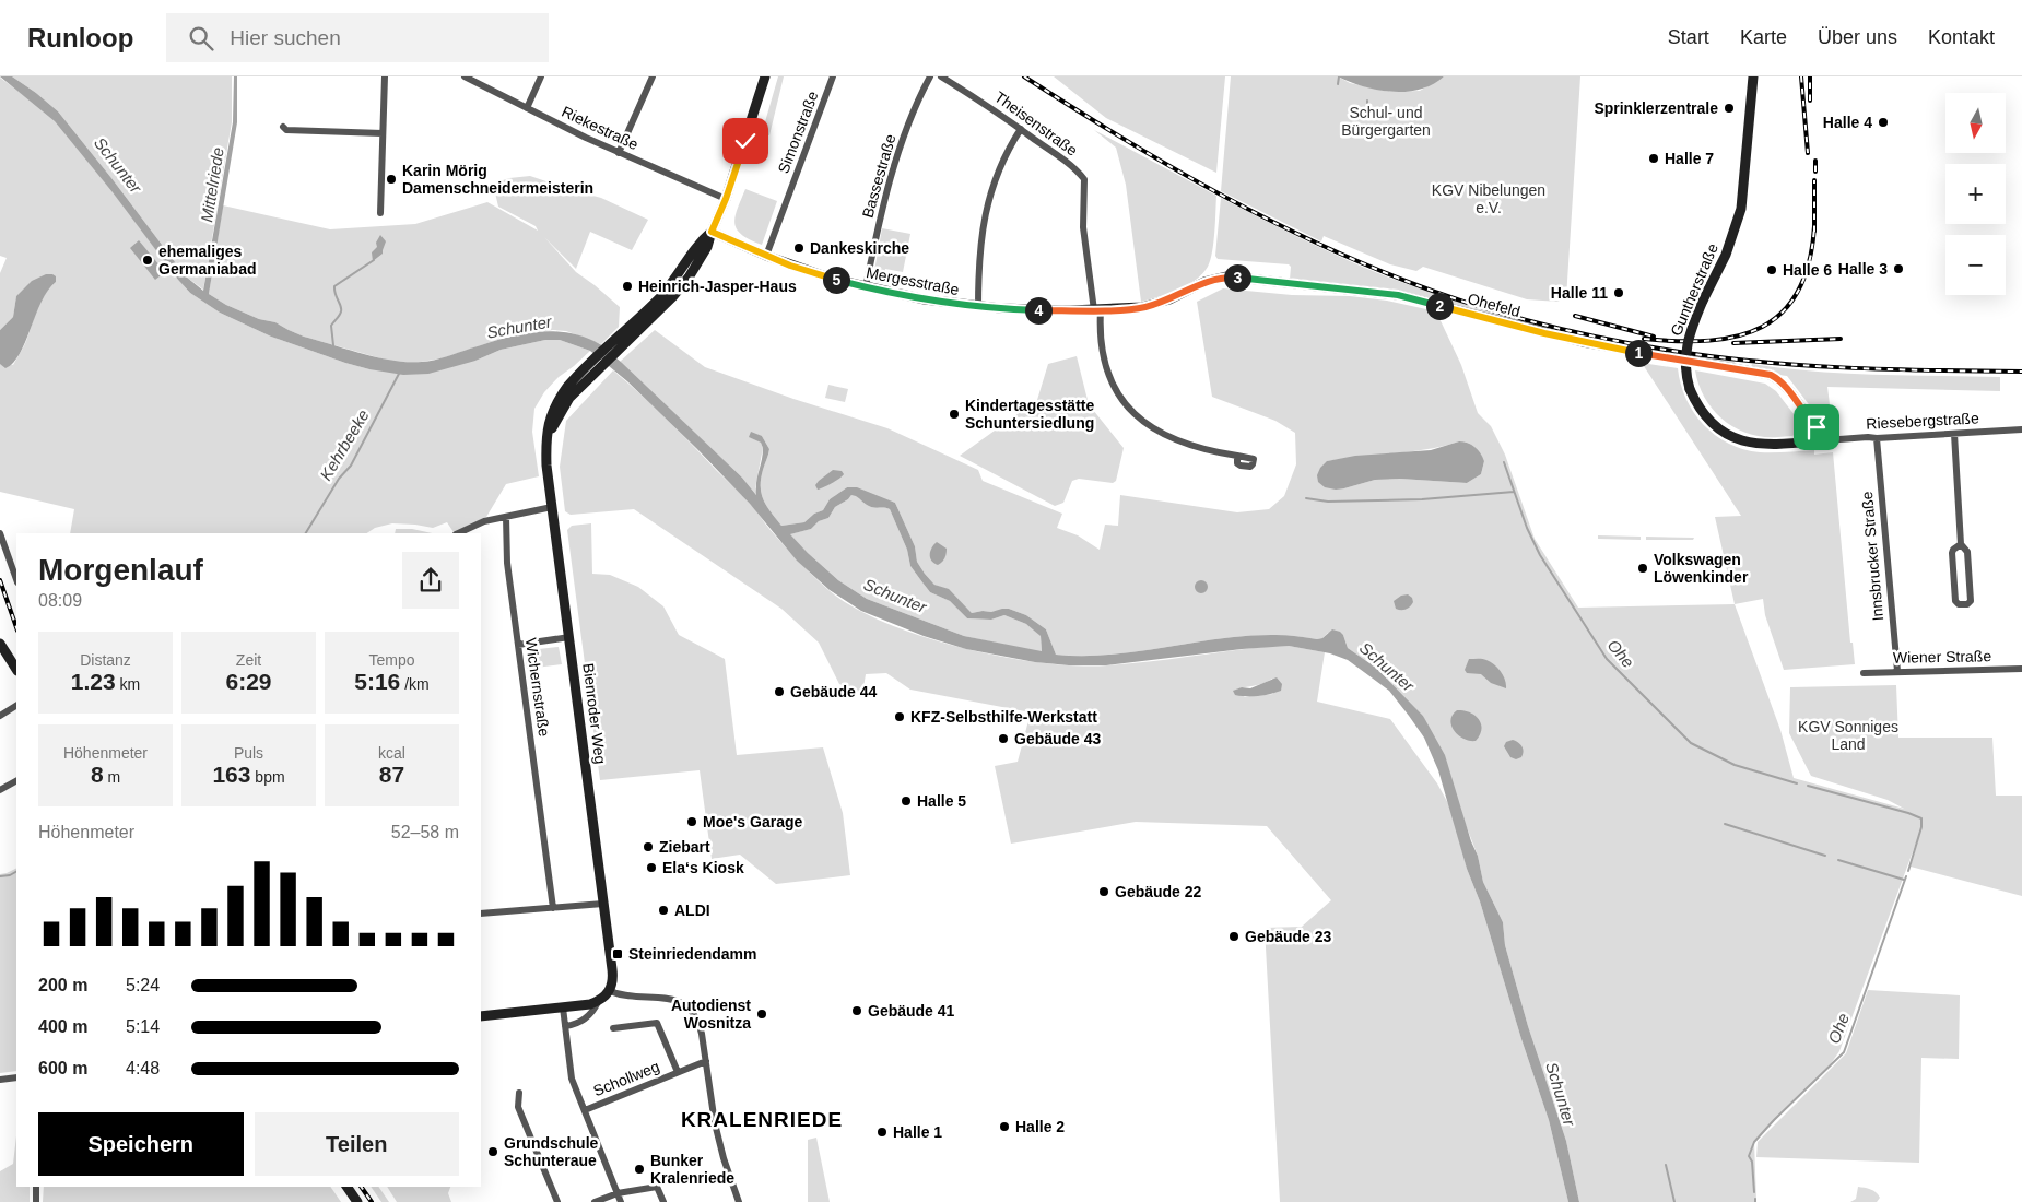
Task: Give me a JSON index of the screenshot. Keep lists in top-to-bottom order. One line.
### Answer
{"streets":{"street":["Theisenstraße","Riekestraße","Simonstraße","Bassestraße","Mergesstraße","Guntherstraße","Ohefeld","Riesebergstraße","Innsbrucker Straße","Wiener Straße","Wichernstraße","Bienroder Weg","Schollweg"]},"crossings":[["Theisenstraße","Mergesstraße"],["Riekestraße","Bienroder Weg"],["Simonstraße","Mergesstraße"],["Bassestraße","Mergesstraße"],["Mergesstraße","Ohefeld"],["Mergesstraße","Bienroder Weg"],["Guntherstraße","Ohefeld"],["Guntherstraße","Riesebergstraße"],["Ohefeld","Riesebergstraße"],["Riesebergstraße","Innsbrucker Straße"],["Innsbrucker Straße","Wiener Straße"]],"districts":["KRALENRIEDE"],"water":["Schunter","Mittelriede","Kehrbeeke","Ohe"],"parks":["Schul- und Bürgergarten","KGV Nibelungen e.V.","KGV Sonniges Land"],"places":{"other":["Sprinklerzentrale","Halle 4","Halle 7","Karin Mörig Damenschneidermeisterin","Dankeskirche","ehemaliges Germaniabad","Halle 3","Halle 6","Heinrich-Jasper-Haus","Halle 11","Kindertagesstätte Schuntersiedlung","Volkswagen Löwenkinder","Gebäude 44","KFZ-Selbsthilfe-Werkstatt","Gebäude 43","Halle 5","Moe's Garage","Ziebart","Ela‘s Kiosk","Gebäude 22","ALDI","Gebäude 23","Gebäude 41","Autodienst Wosnitza","Halle 2","Halle 1","Grundschule Schunteraue","Bunker Kralenriede"],"transit":["Steinriedendamm"]},"north":"bottom","page":{"header":"Runloop","search":"Hier suchen","nav":["Start","Karte","Über uns","Kontakt"],"map_buttons":["+","−"],"pins":["3","5","2","4","1"],"heading":["Morgenlauf","08:09"],"stats":[["Distanz","1.23 km"],["Zeit","6:29"],["Tempo","5:16 /km"],["Höhenmeter","8 m"],["Puls","163 bpm"],["kcal","87"]],"chart":["Höhenmeter","52–58 m"],"list":[{"name":"200 m","note":"5:24"},{"name":"400 m","note":"5:14"},{"name":"600 m","note":"4:48"}],"buttons":["Speichern","Teilen"]}}
